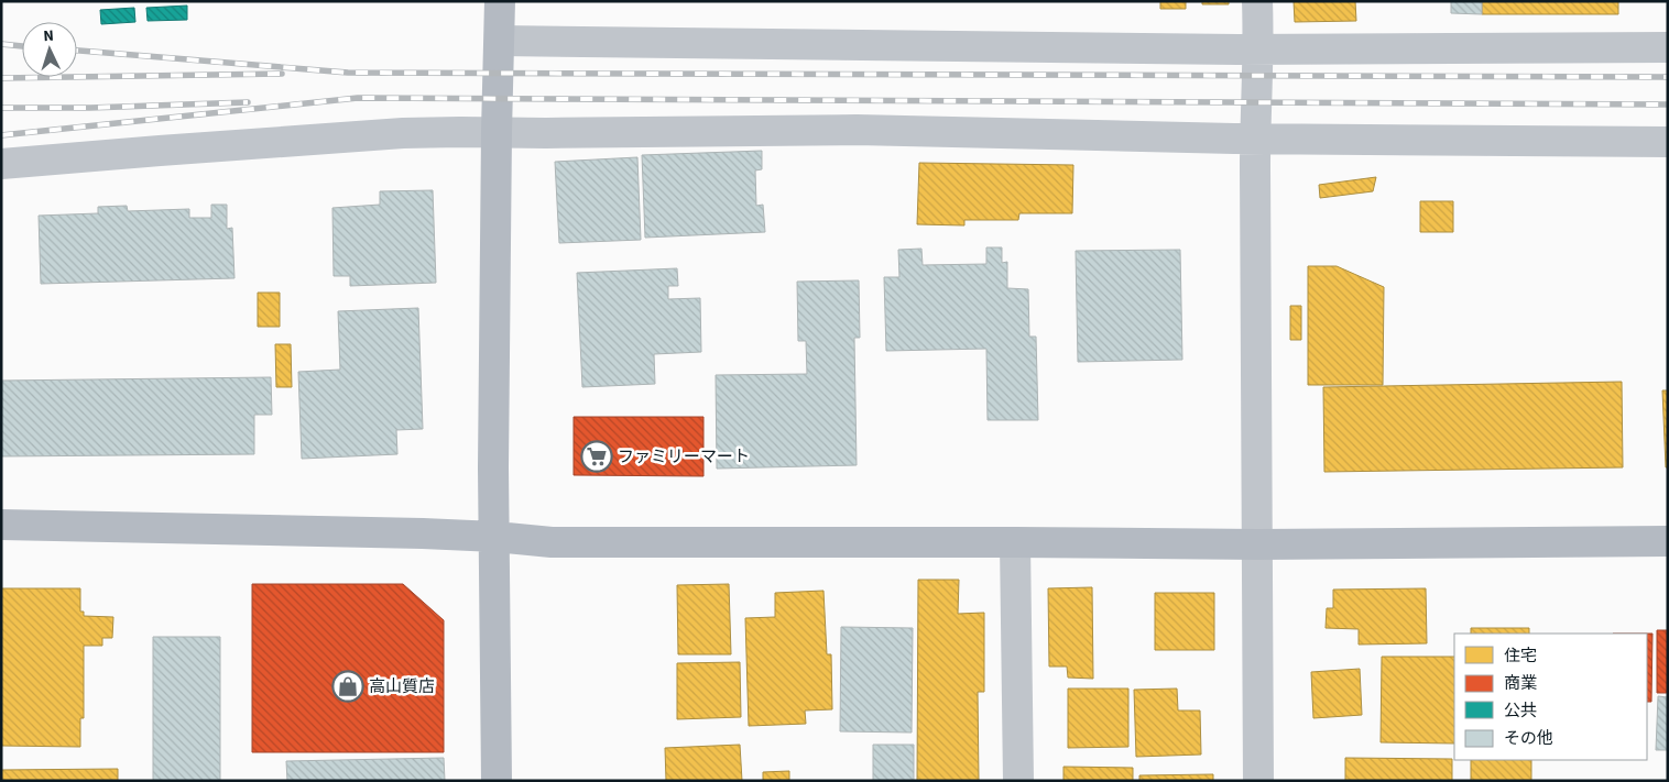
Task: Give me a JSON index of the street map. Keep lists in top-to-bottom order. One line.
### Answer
{"places":{"supermarket":["ファミリーマート"],"shop":["高山質店"]},"legend":["住宅","商業","公共","その他"],"north":"top"}
